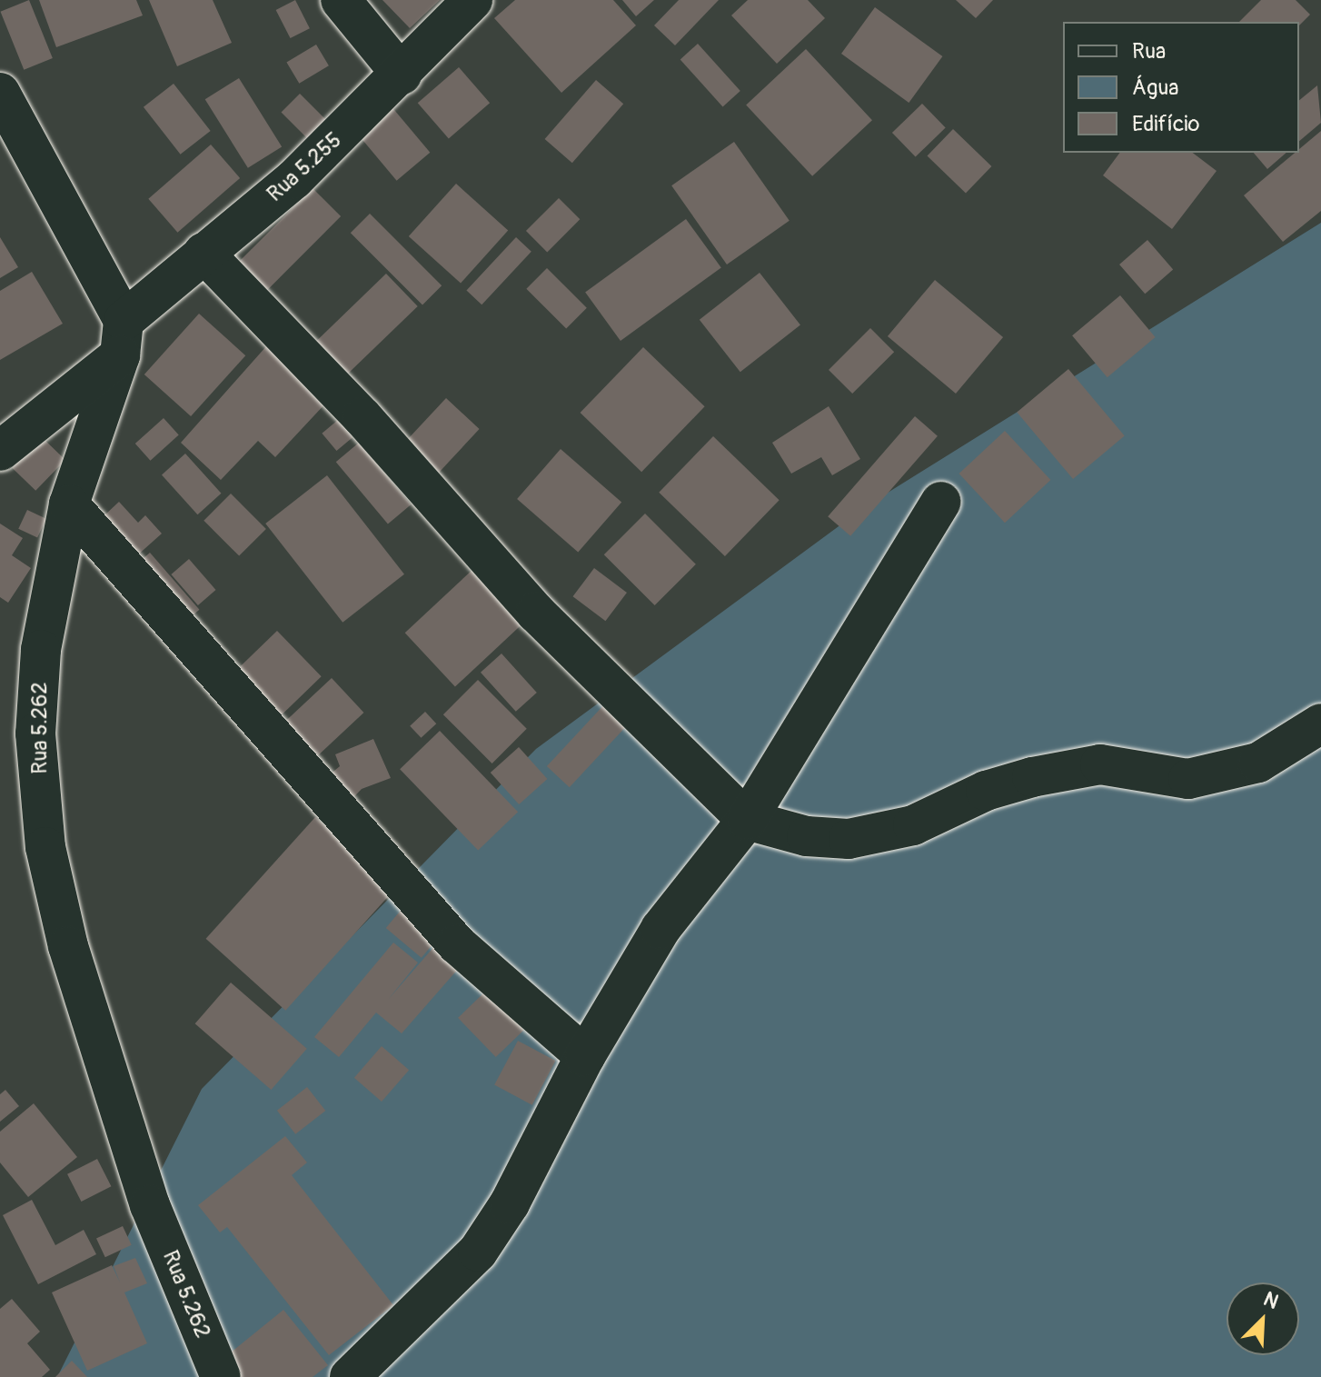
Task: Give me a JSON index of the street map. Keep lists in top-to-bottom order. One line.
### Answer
{"streets":{"street":["Rua 5.255","Rua 5.262"]},"crossings":[["Rua 5.255","Rua 5.262"]],"legend":["Rua","Água","Edifício"],"north":"top right"}
